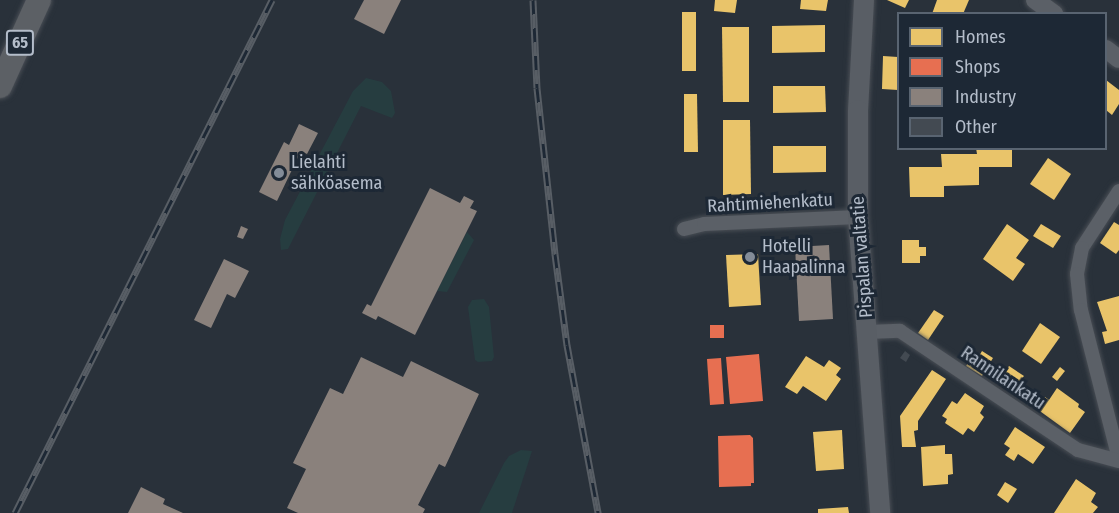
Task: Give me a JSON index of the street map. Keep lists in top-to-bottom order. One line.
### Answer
{"streets":{"highway":["65"],"main road":["Pispalan valtatie"],"street":["Rahtimiehenkatu","Rannilankatu"]},"crossings":[["Rahtimiehenkatu","Pispalan valtatie"],["Pispalan valtatie","Rannilankatu"]],"places":["Lielahti sähköasema","Hotelli Haapalinna"],"legend":["Homes","Shops","Industry","Other"]}
